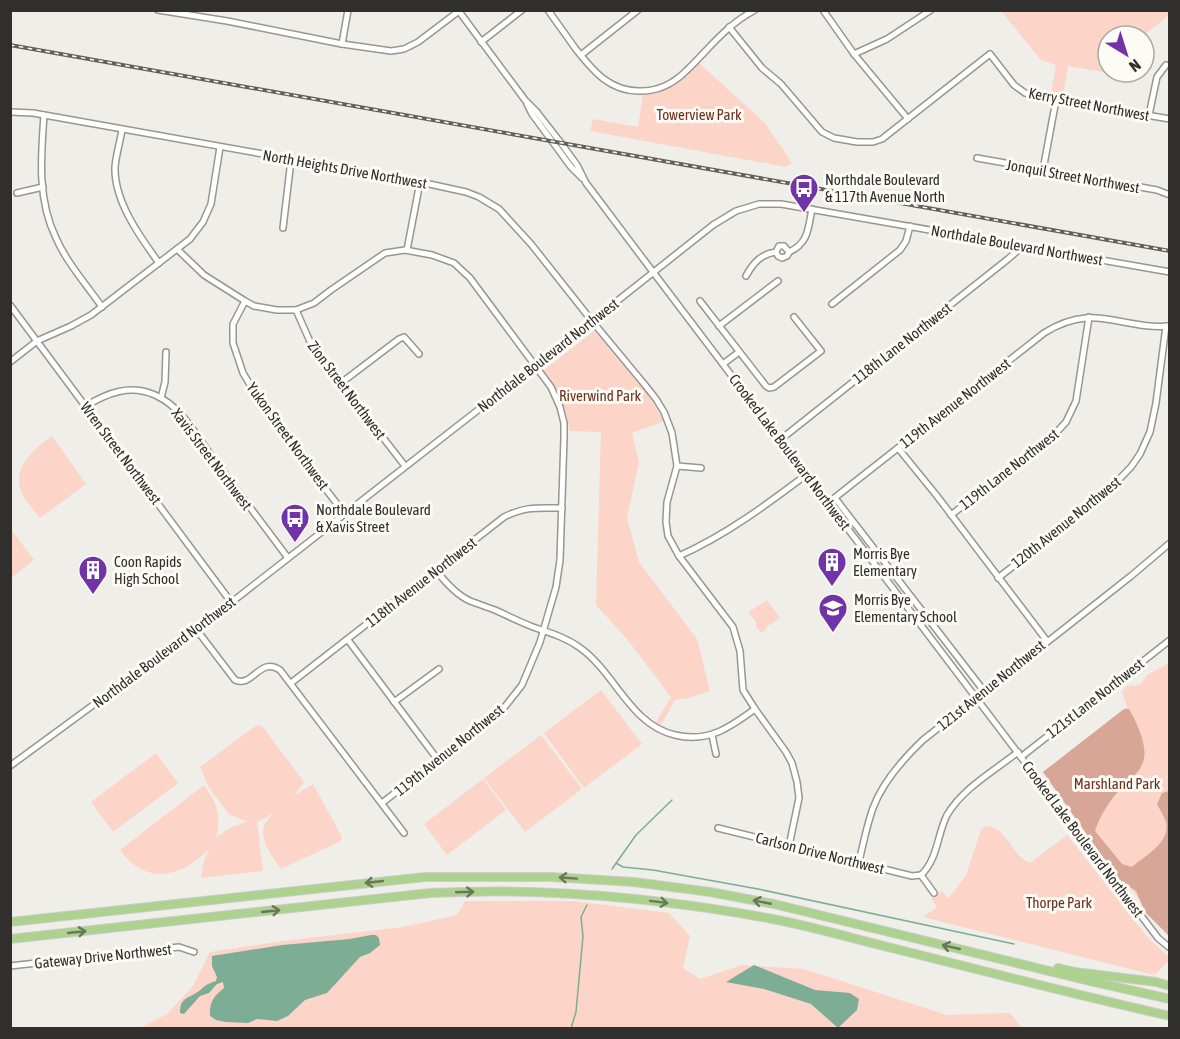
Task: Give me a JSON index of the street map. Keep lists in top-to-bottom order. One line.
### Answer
{"streets":{"street":["Kerry Street Northwest","North Heights Drive Northwest","Jonquil Street Northwest","Northdale Boulevard Northwest","118th Lane Northwest","Zion Street Northwest","119th Avenue Northwest","Yukon Street Northwest","Crooked Lake Boulevard Northwest","Wren Street Northwest","Xavis Street Northwest","119th Lane Northwest","120th Avenue Northwest","118th Avenue Northwest","121st Avenue Northwest","121st Lane Northwest","Carlson Drive Northwest","Gateway Drive Northwest"]},"crossings":[["North Heights Drive Northwest","Northdale Boulevard Northwest"],["Northdale Boulevard Northwest","118th Lane Northwest"],["Northdale Boulevard Northwest","Zion Street Northwest"],["Northdale Boulevard Northwest","119th Avenue Northwest"],["Northdale Boulevard Northwest","Yukon Street Northwest"],["Northdale Boulevard Northwest","Crooked Lake Boulevard Northwest"],["Northdale Boulevard Northwest","Wren Street Northwest"],["Northdale Boulevard Northwest","Xavis Street Northwest"],["118th Lane Northwest","Crooked Lake Boulevard Northwest"],["119th Avenue Northwest","Crooked Lake Boulevard Northwest"],["119th Avenue Northwest","119th Lane Northwest"],["119th Avenue Northwest","118th Avenue Northwest"],["Crooked Lake Boulevard Northwest","121st Avenue Northwest"],["Crooked Lake Boulevard Northwest","121st Lane Northwest"],["Wren Street Northwest","Xavis Street Northwest"],["121st Avenue Northwest","Carlson Drive Northwest"],["121st Lane Northwest","Carlson Drive Northwest"]],"parks":["Towerview Park","Riverwind Park","Marshland Park","Thorpe Park"],"places":{"bus stop":["Northdale Boulevard & 117th Avenue North","Northdale Boulevard & Xavis Street"],"building":["Morris Bye Elementary","Coon Rapids High School"],"school or university":["Morris Bye Elementary School"]},"north":"bottom right"}
